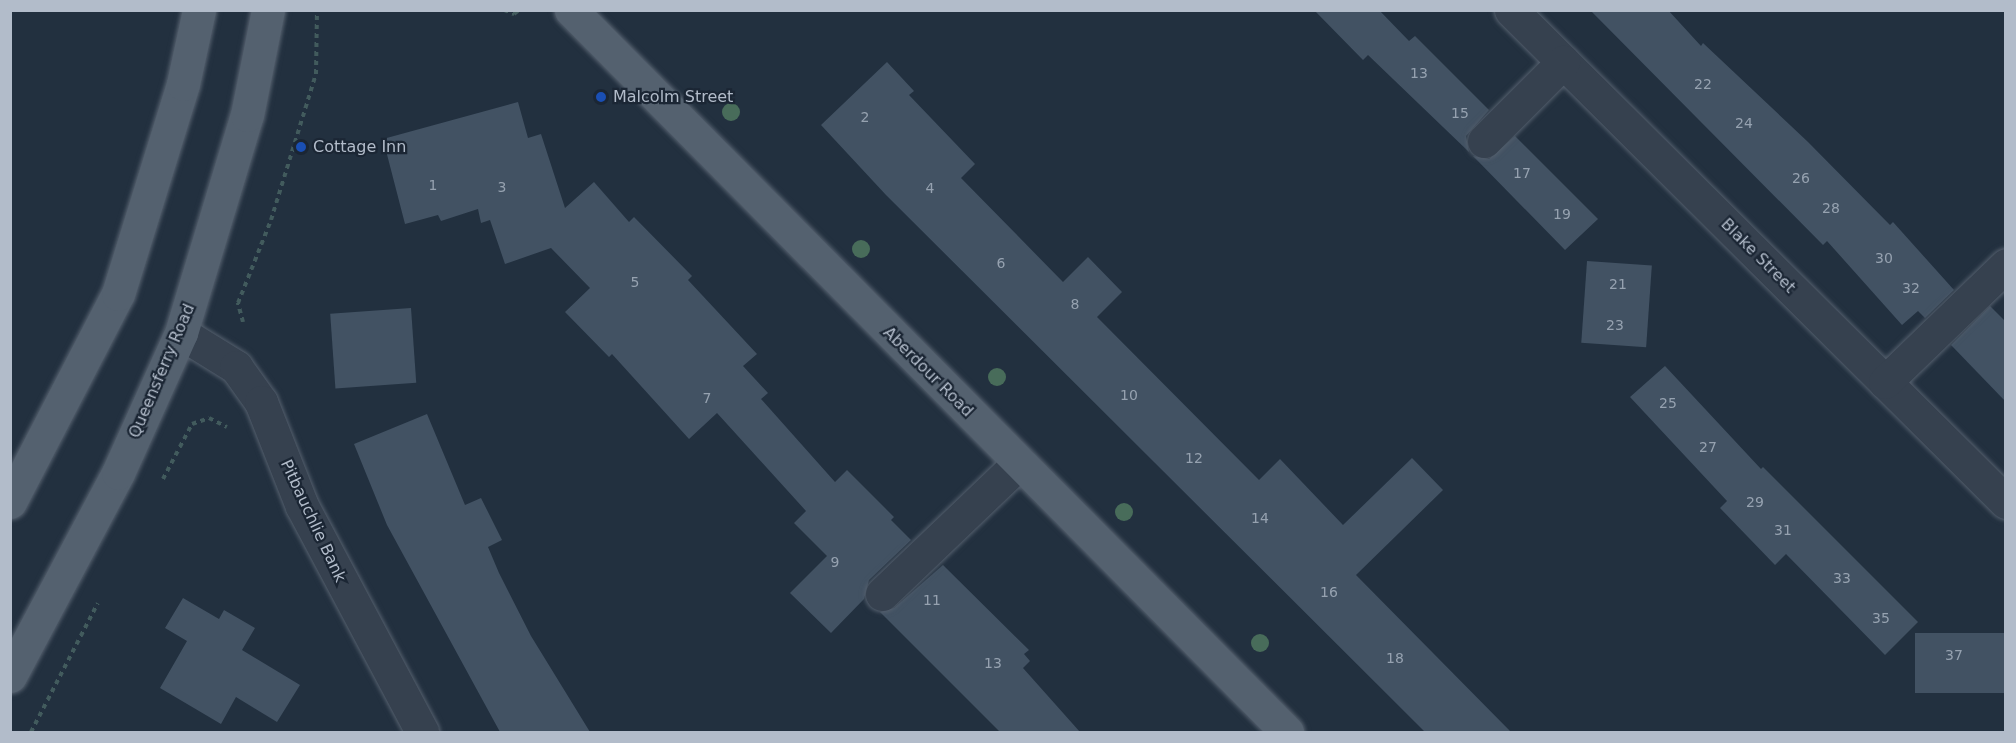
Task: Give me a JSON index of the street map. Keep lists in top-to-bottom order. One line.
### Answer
{"streets":{"main road":["Queensferry Road","Aberdour Road"],"street":["Blake Street","Pitbauchlie Bank"]},"crossings":[["Queensferry Road","Pitbauchlie Bank"]],"places":["Malcolm Street","Cottage Inn"],"house_numbers":["13","22","15","2","24","17","26","1","3","4","28","19","30","6","5","21","32","8","23","10","7","25","27","12","29","14","31","9","33","16","11","35","37","18","13"]}
